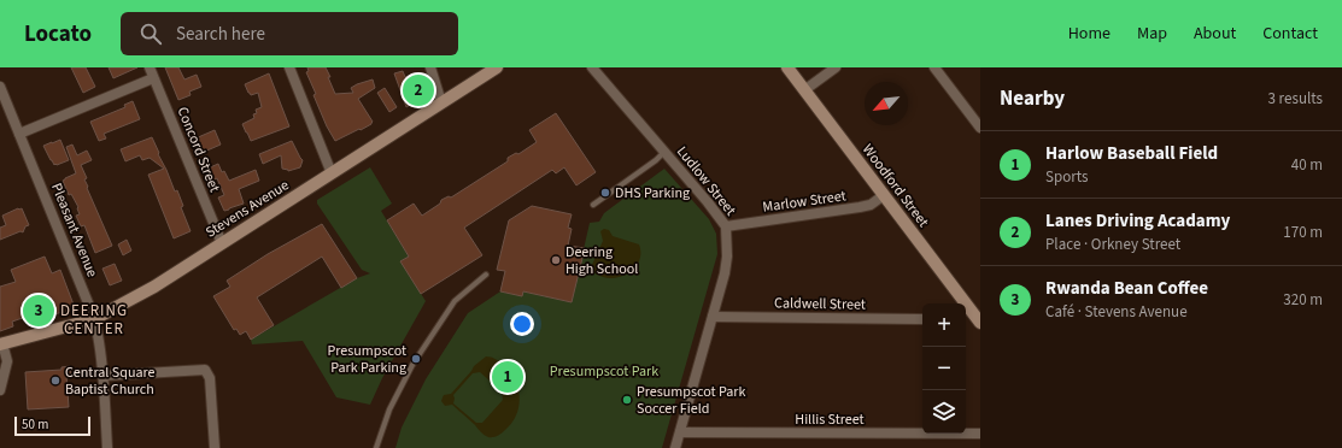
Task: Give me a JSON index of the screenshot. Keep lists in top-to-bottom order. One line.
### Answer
{"streets":{"main road":["Woodford Street","Stevens Avenue"],"street":["Concord Street","Ludlow Street","Marlow Street","Pleasant Avenue","Caldwell Street","Hillis Street"]},"crossings":[["Concord Street","Stevens Avenue"],["Ludlow Street","Marlow Street"],["Ludlow Street","Caldwell Street"],["Ludlow Street","Hillis Street"],["Woodford Street","Marlow Street"],["Stevens Avenue","Pleasant Avenue"]],"districts":["DEERING CENTER"],"parks":["Presumpscot Park"],"places":["DHS Parking","Deering High School","Presumpscot Park Parking","Central Square Baptist Church","Presumpscot Park Soccer Field"],"scale_bar":"50 m","north":"bottom left","page":{"header":"Locato","search":"Search here","nav":["Home","Map","About","Contact"],"heading":["Nearby","3 results"],"pins":["2","3","1"],"list":[{"mark":"1","name":"Harlow Baseball Field","note":"Sports","value":"40 m"},{"mark":"2","name":"Lanes Driving Acadamy","note":"Place · Orkney Street","value":"170 m"},{"mark":"3","name":"Rwanda Bean Coffee","note":"Café · Stevens Avenue","value":"320 m"}],"map_buttons":["+","−"],"scale":"50 m"}}
